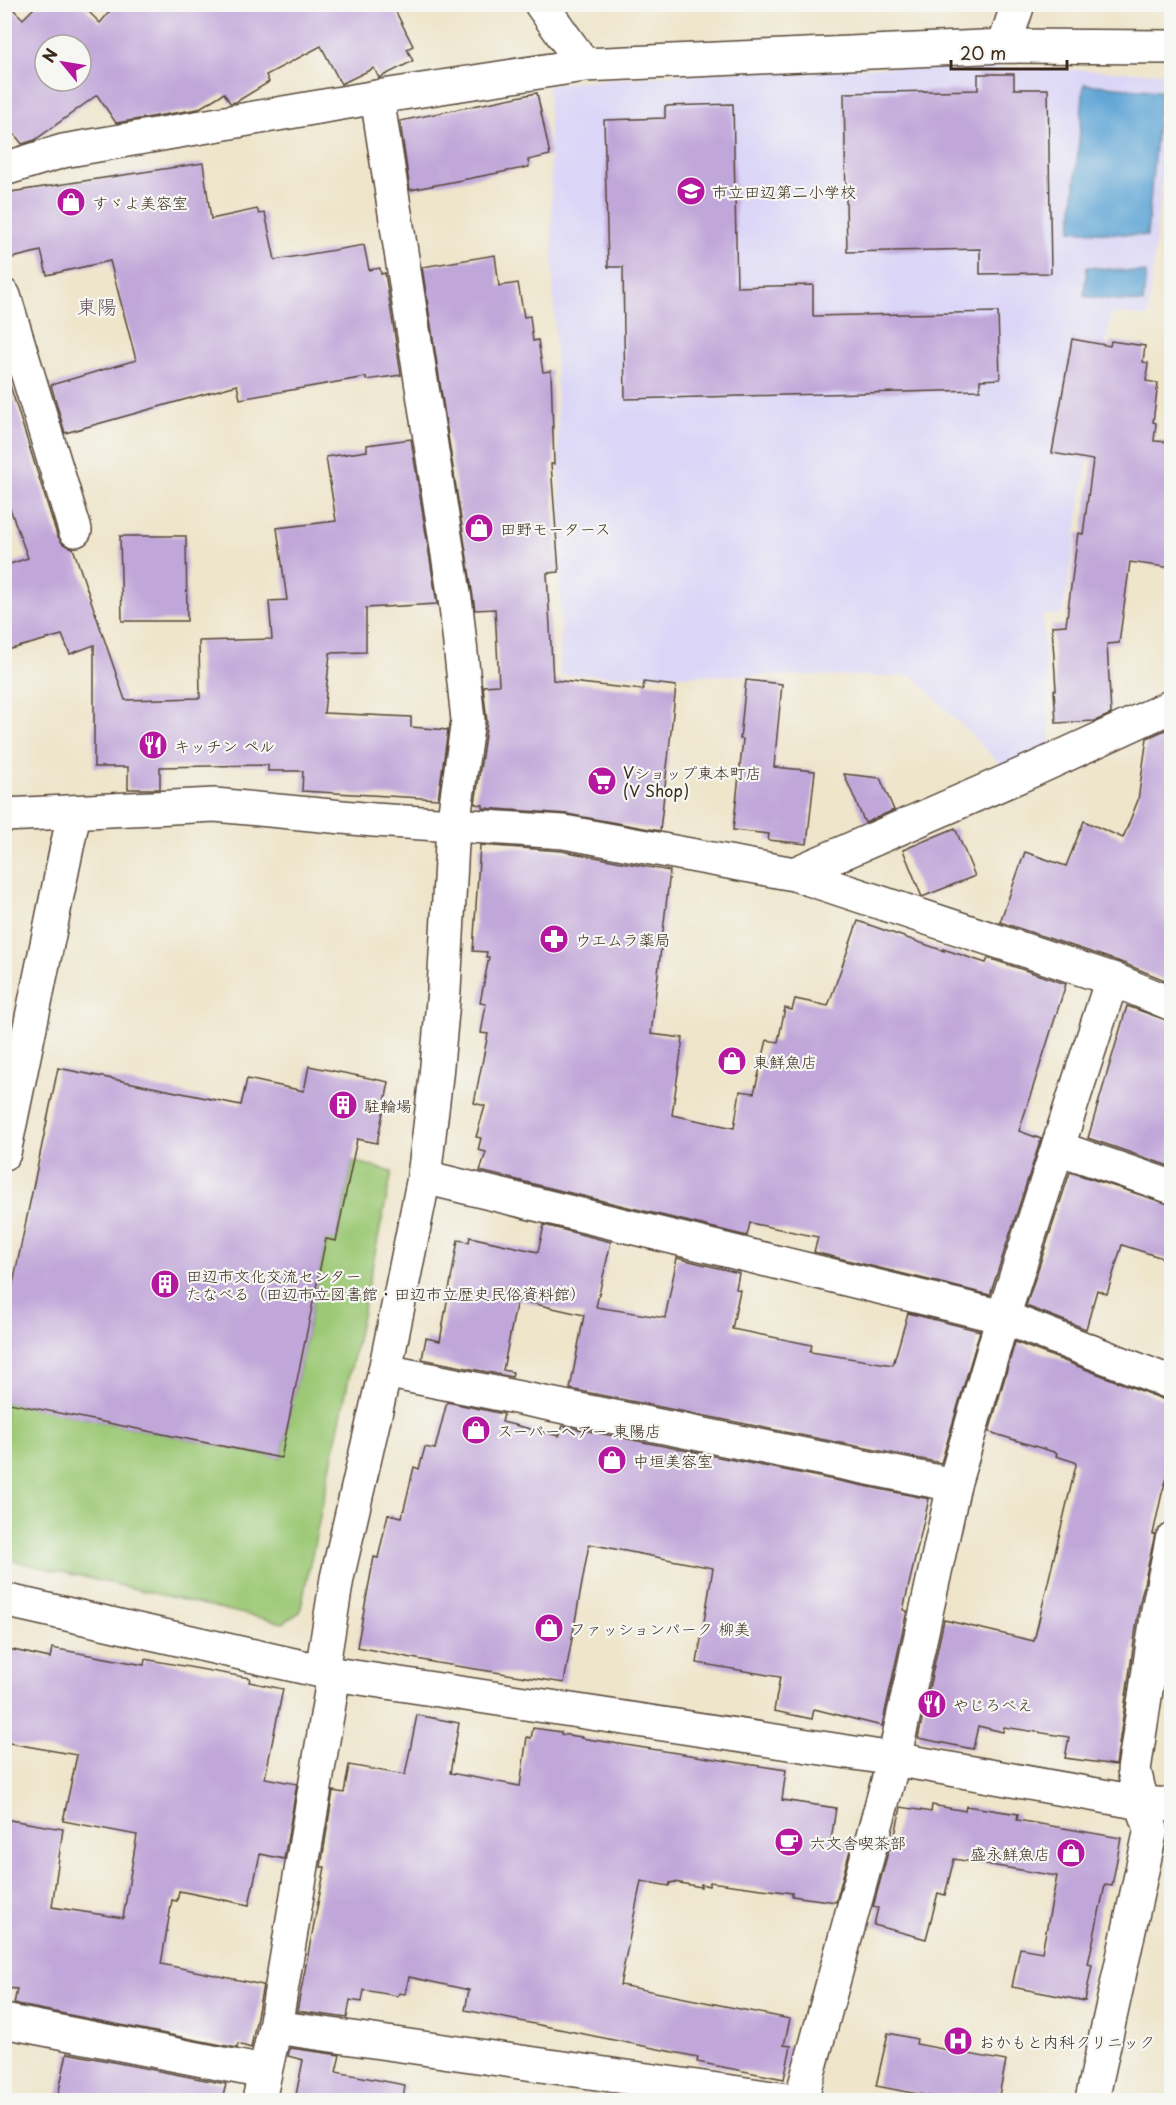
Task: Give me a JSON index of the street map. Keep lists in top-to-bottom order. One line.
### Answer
{"districts":["東陽"],"places":{"school or university":["市立田辺第二小学校"],"shop":["すゞよ美容室","田野モータース","東鮮魚店","スーパーヘアー 東陽店","中垣美容室","ファッションパーク 柳美","盛永鮮魚店"],"restaurant":["キッチン ペル","やじろべえ"],"supermarket":["Vショップ東本町店 (V Shop)"],"pharmacy":["ウエムラ薬局"],"building":["駐輪場","田辺市文化交流センター たなべる（田辺市立図書館・田辺市立歴史民俗資料館）"],"cafe":["六文舎喫茶部"],"hospital":["おかもと内科クリニック"]},"scale_bar":"20 m","north":"top left"}
